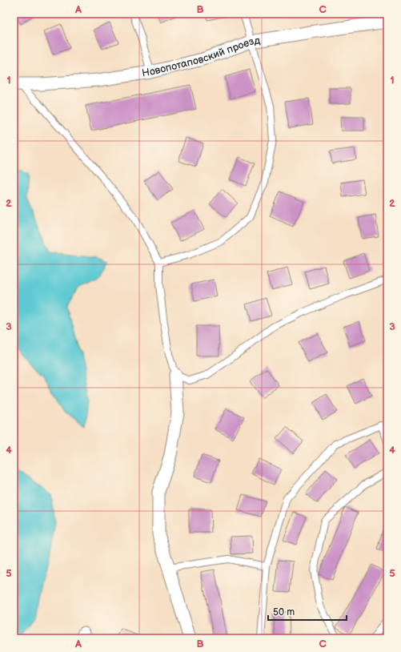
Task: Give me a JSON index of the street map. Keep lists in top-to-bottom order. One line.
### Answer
{"streets":{"street":["Новопотаповский проезд"]},"scale_bar":"50 m","grid":{"columns":["A","B","C"],"rows":["1","2","3","4","5"]}}
